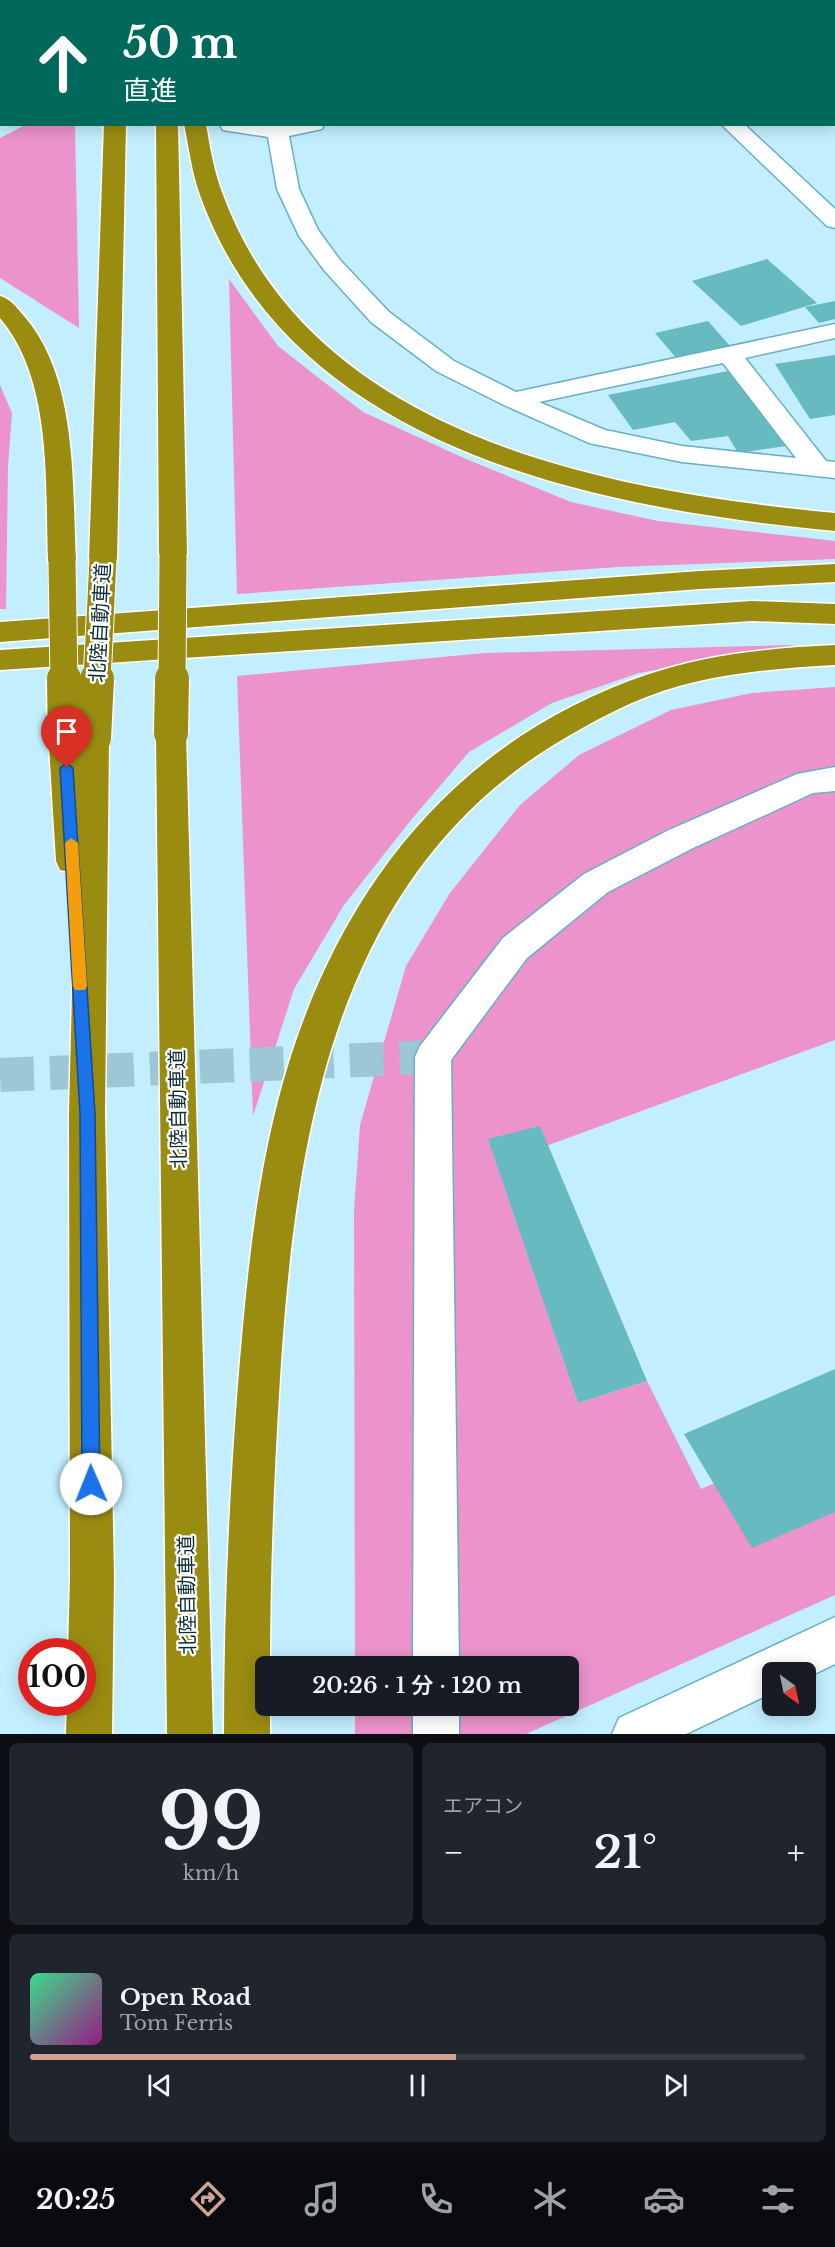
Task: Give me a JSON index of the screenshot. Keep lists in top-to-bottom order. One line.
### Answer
{"streets":{"highway":["北陸自動車道"]},"north":"bottom right","page":{"turn":["50 m","直進"],"limit":"100","trip":"20:26 · 1 分 · 120 m","tile":[["99","km/h"],"エアコン"],"heat":["−","21°","+"],"song":["Open Road","Tom Ferris"],"tabs":"20:25"}}
